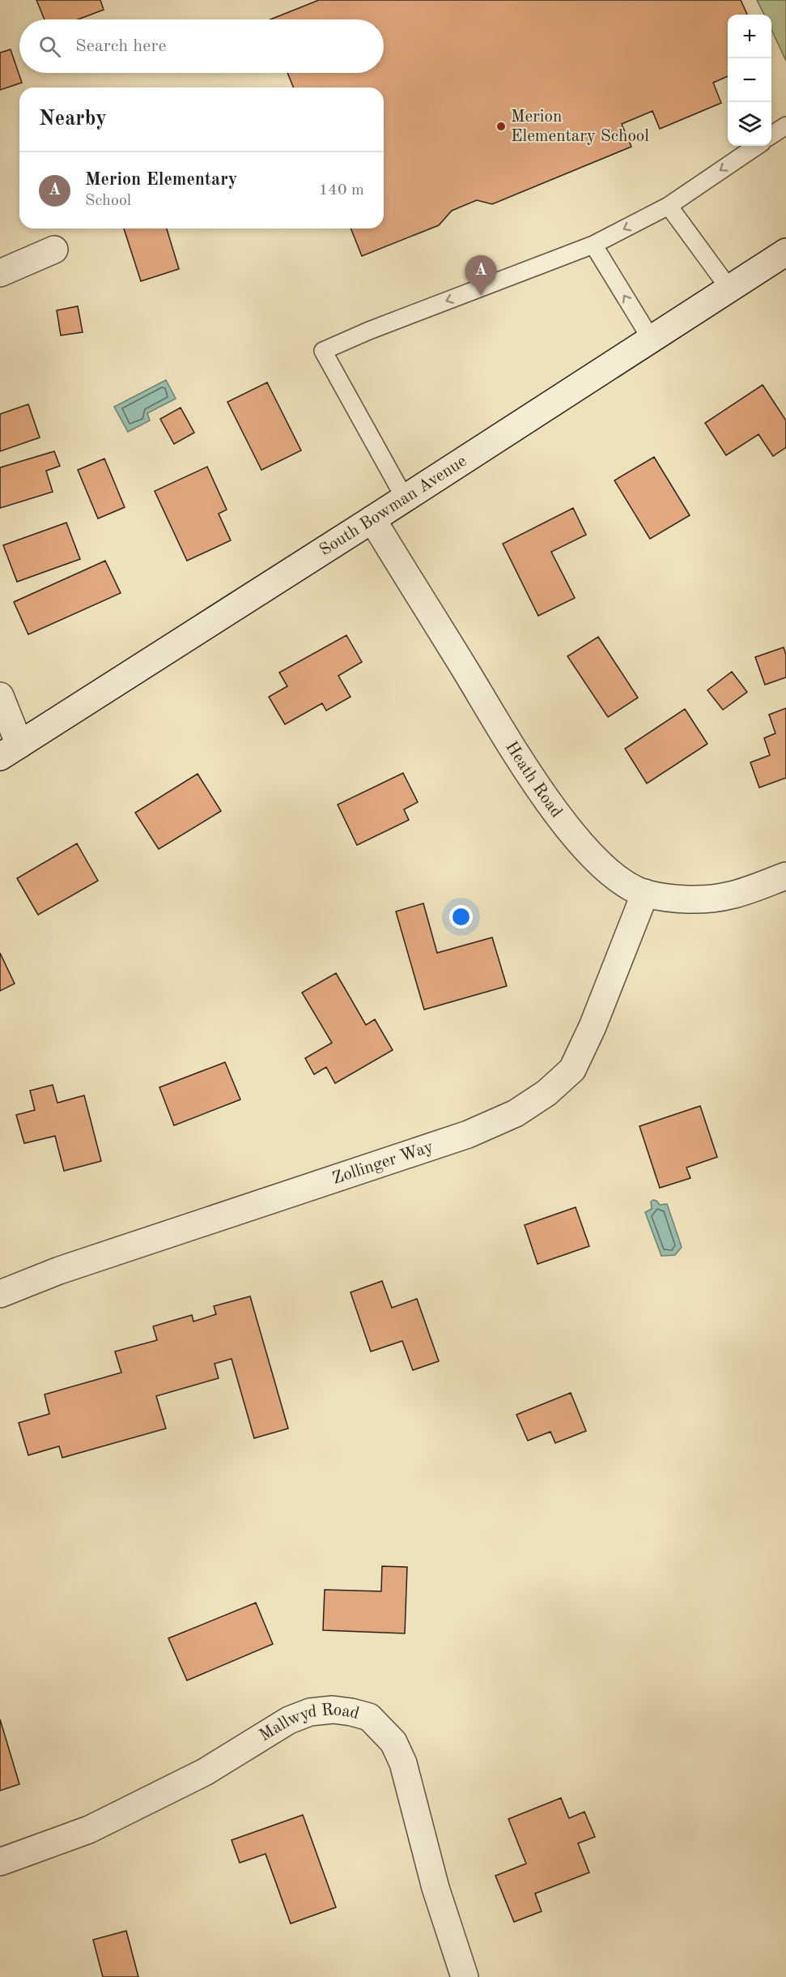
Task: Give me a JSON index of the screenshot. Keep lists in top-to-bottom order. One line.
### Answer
{"streets":{"street":["South Bowman Avenue","Heath Road","Zollinger Way","Mallwyd Road"]},"crossings":[["South Bowman Avenue","Heath Road"],["Heath Road","Zollinger Way"]],"places":["Merion Elementary School"],"page":{"map_buttons":["+","−"],"search":"Search here","heading":"Nearby","list":[{"mark":"A","name":"Merion Elementary","note":"School","value":"140 m"}],"pins":"A"}}
